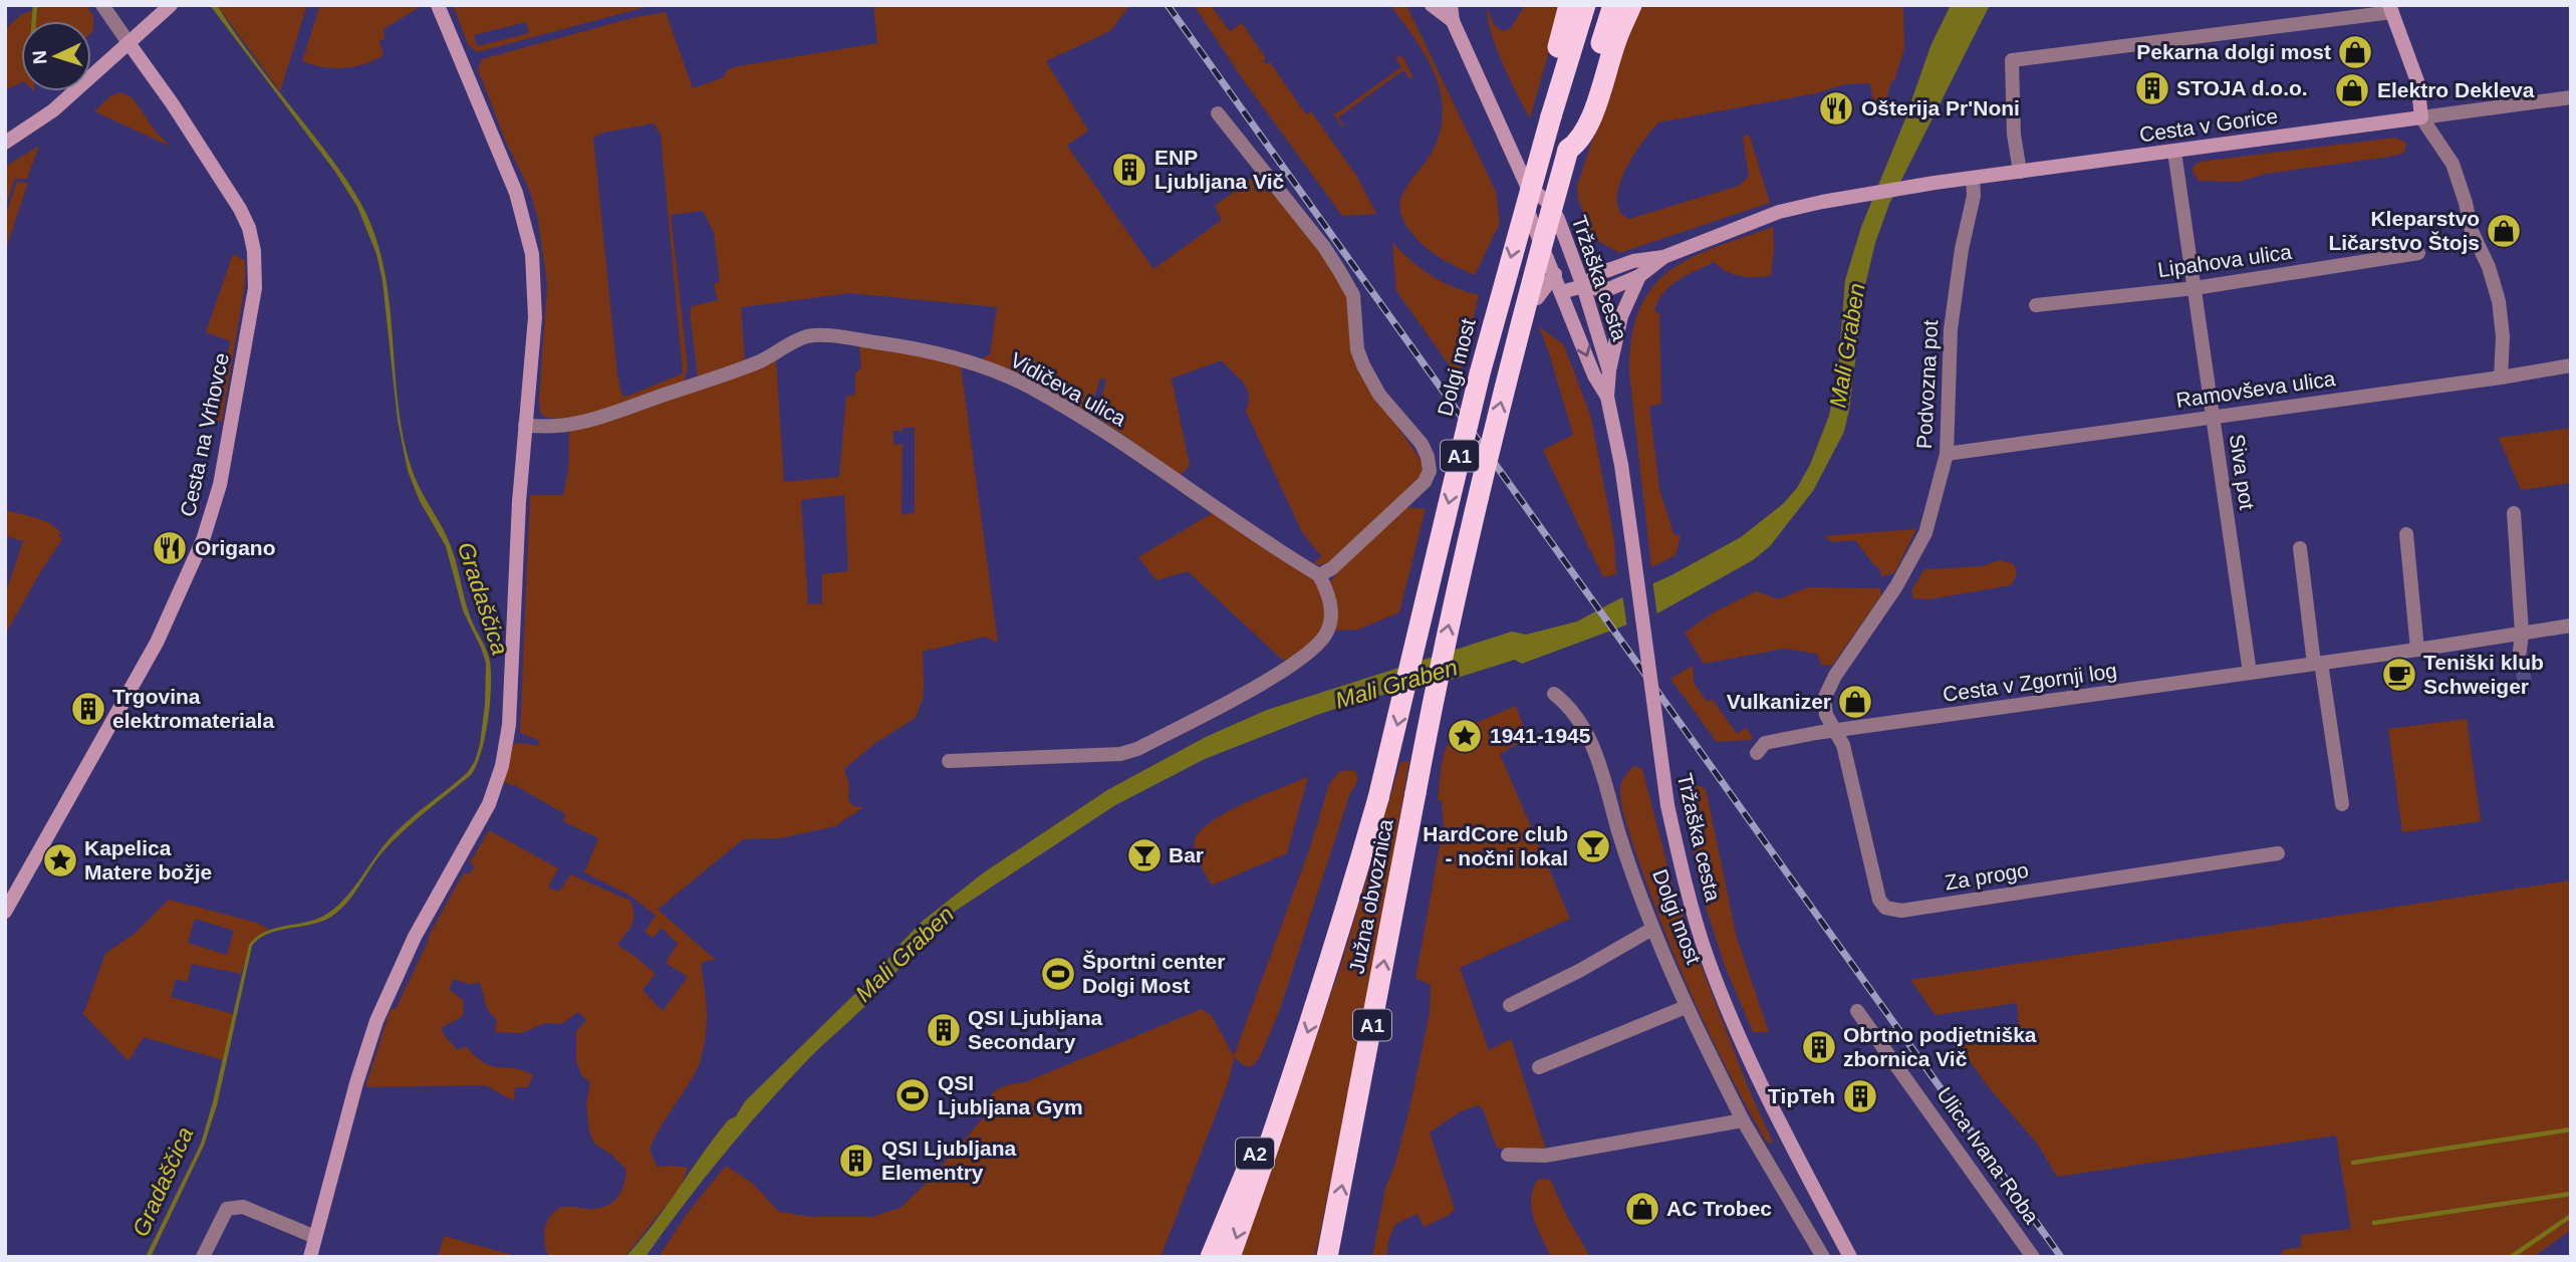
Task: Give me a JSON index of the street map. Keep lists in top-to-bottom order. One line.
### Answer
{"streets":{"highway":["Dolgi most","A1","Južna obvoznica","A2"],"street":["Cesta v Gorice","Lipahova ulica","Tržaška cesta","Podvozna pot","Vidičeva ulica","Ramovševa ulica","Cesta na Vrhovce","Siva pot","Cesta v Zgornji log","Za progo","Ulica Ivana Roba"]},"crossings":[["Cesta v Gorice","Tržaška cesta"],["Cesta v Gorice","Podvozna pot"],["Cesta v Gorice","Siva pot"],["Lipahova ulica","Siva pot"],["Dolgi most","Vidičeva ulica"],["Dolgi most","A1"],["Dolgi most","Južna obvoznica"],["Podvozna pot","Ramovševa ulica"],["Podvozna pot","Cesta v Zgornji log"],["Podvozna pot","Za progo"],["Ramovševa ulica","Siva pot"],["A1","Južna obvoznica"],["A1","A2"],["Siva pot","Cesta v Zgornji log"],["Cesta v Zgornji log","Za progo"],["Južna obvoznica","A2"]],"one_way":["Dolgi most"],"water":["Mali Graben","Gradaščica"],"places":{"shop":["Pekarna dolgi most","Elektro Dekleva","Kleparstvo Ličarstvo Štojs","Vulkanizer","AC Trobec"],"building":["STOJA d.o.o.","ENP Ljubljana Vič","Trgovina elektromateriala","QSI Ljubljana Secondary","Obrtno podjetniška zbornica Vič","TipTeh","QSI Ljubljana Elementry"],"restaurant":["Ošterija Pr'Noni","Origano"],"cafe":["Teniški klub Schweiger"],"place":["1941-1945","Kapelica Matere božje"],"bar":["HardCore club - nočni lokal","Bar"],"sports":["Športni center Dolgi Most","QSI Ljubljana Gym"]},"north":"left"}
